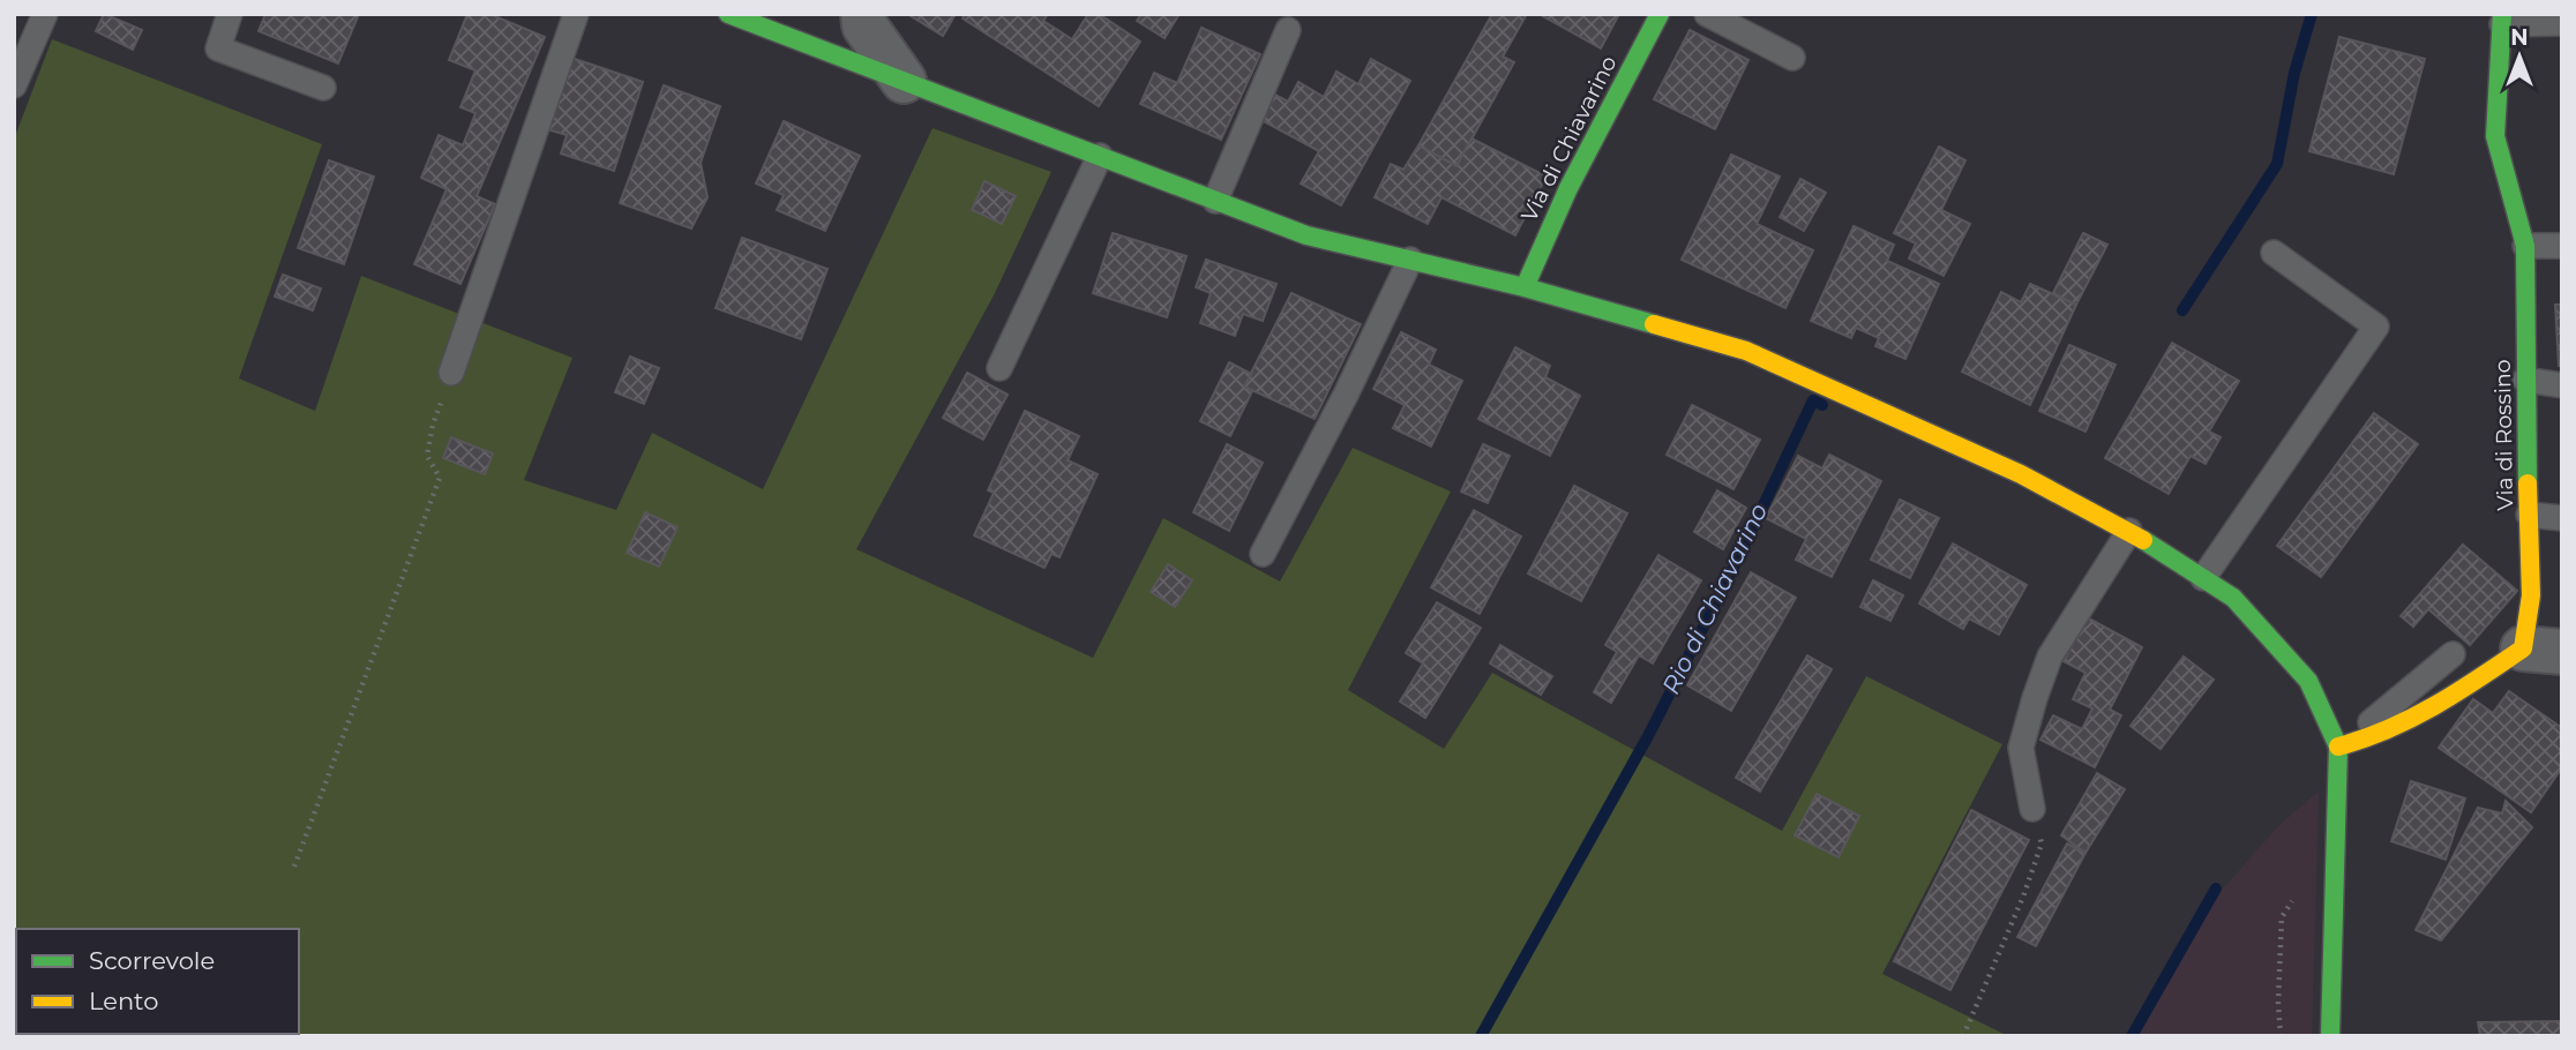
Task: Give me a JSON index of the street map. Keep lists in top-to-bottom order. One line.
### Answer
{"streets":{"main road":["Via di Chiavarino","Via di Rossino"]},"water":["Rio di Chiavarino"],"legend":["Scorrevole","Lento"],"north":"top"}
